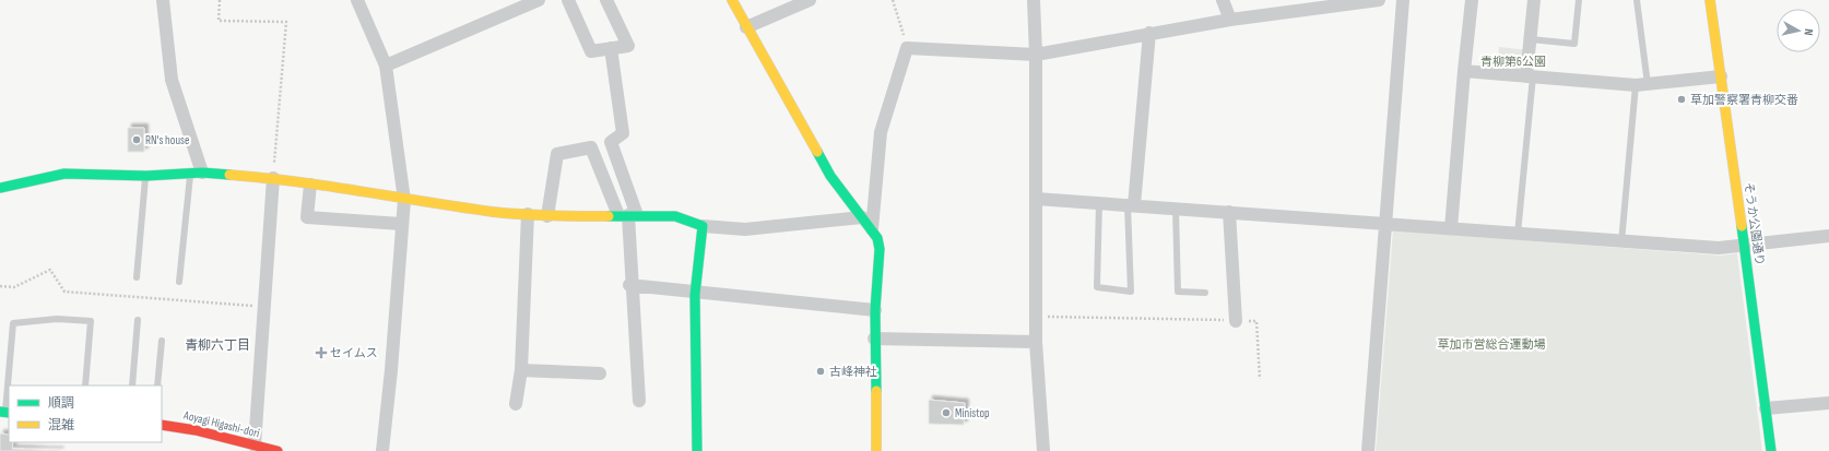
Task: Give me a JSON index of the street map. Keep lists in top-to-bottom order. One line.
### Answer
{"streets":{"street":["そうか公園通り","Aoyagi Higashi-dori"]},"districts":["青柳六丁目"],"parks":["青柳第6公園","草加市営総合運動場"],"places":{"other":["草加警察署青柳交番","RN's house","古峰神社","Ministop"],"health":["セイムス"]},"legend":["順調","混雑"],"north":"right"}
